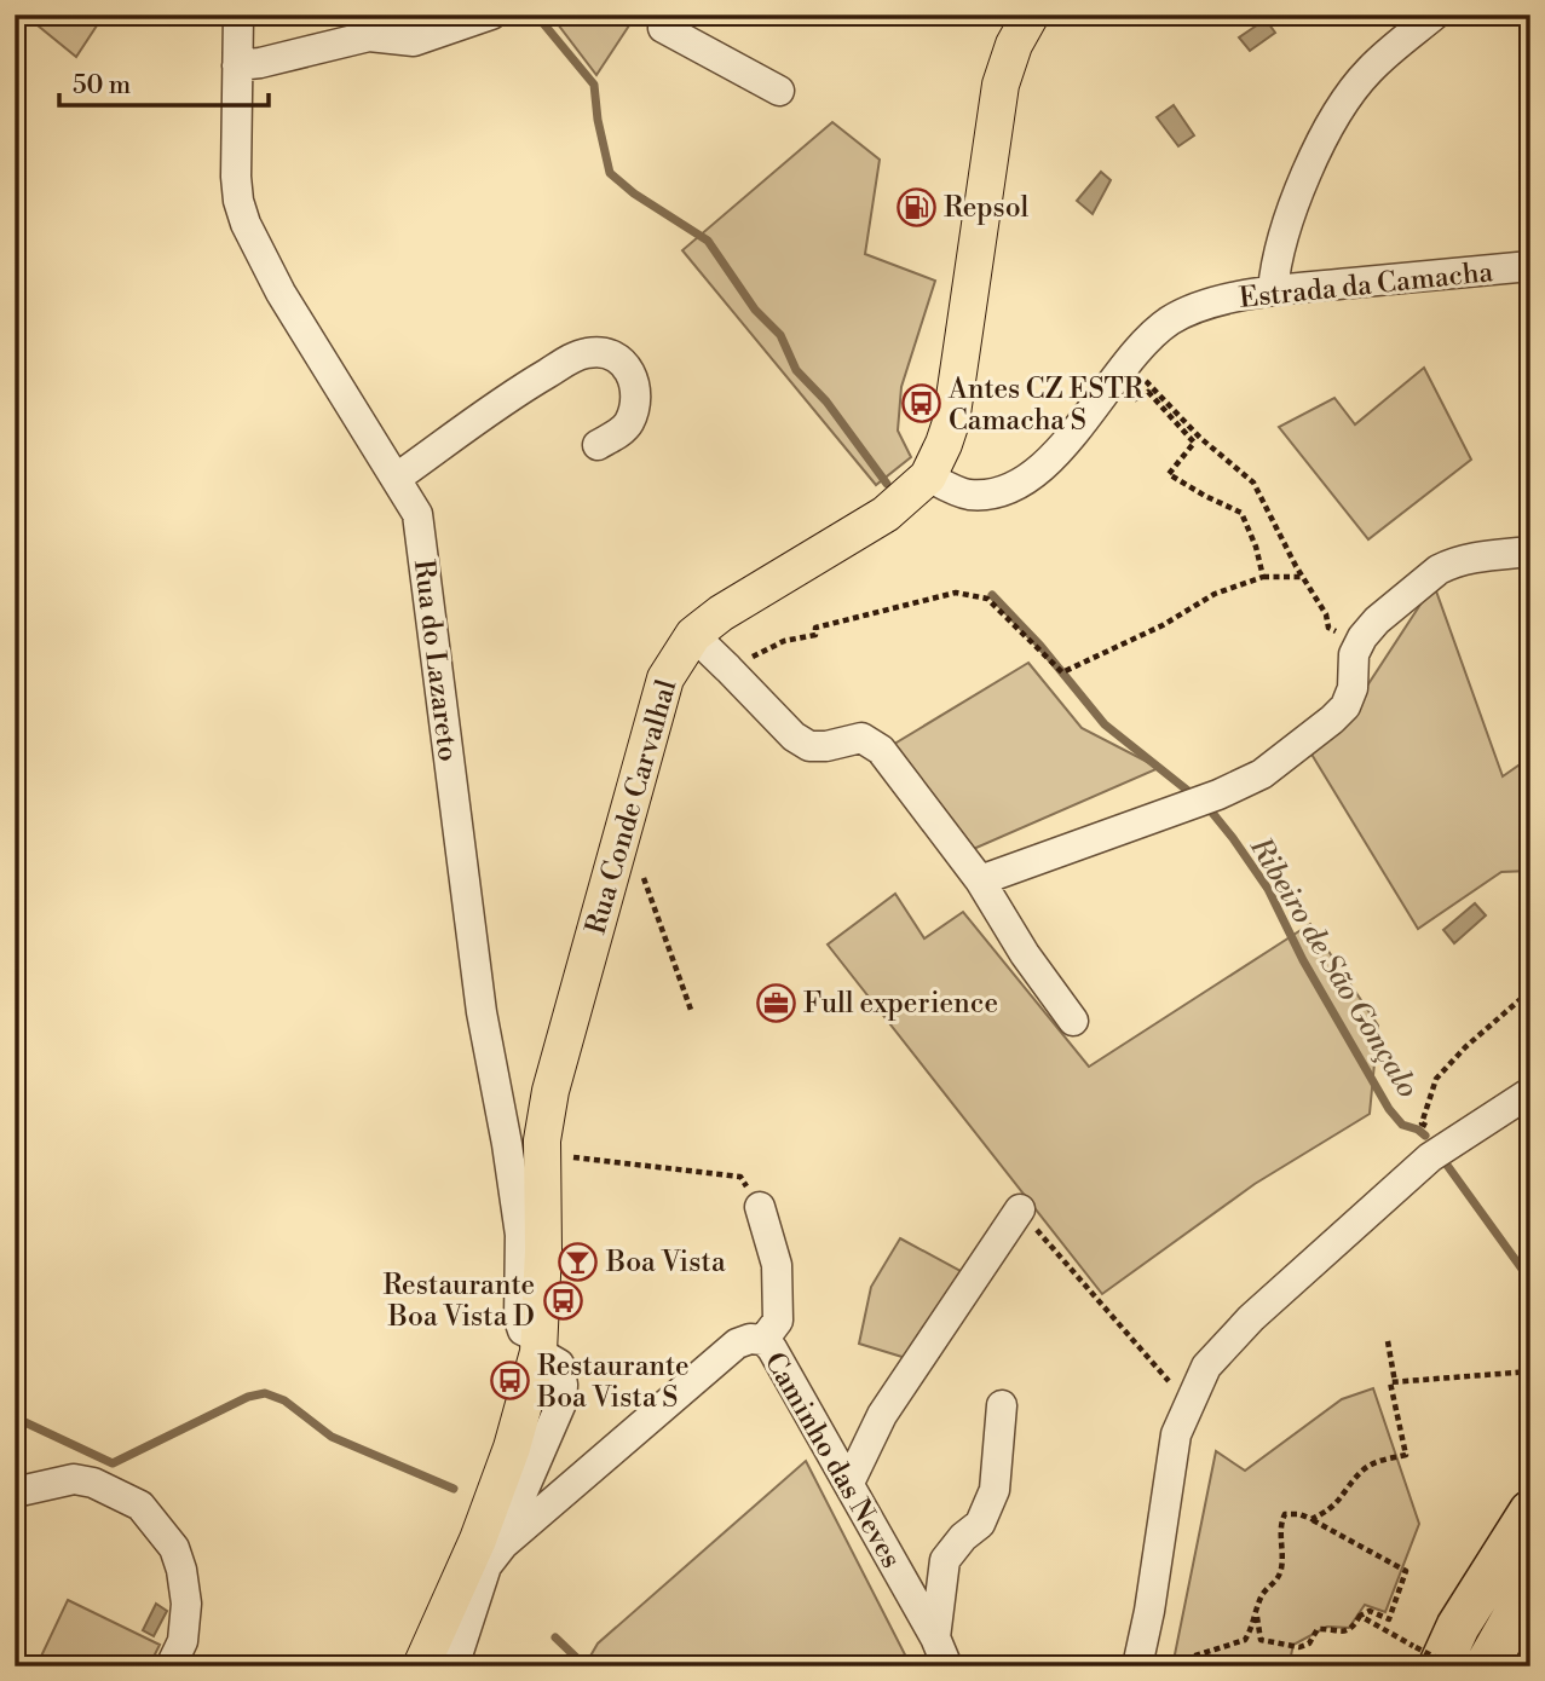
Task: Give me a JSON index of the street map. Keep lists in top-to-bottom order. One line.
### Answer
{"streets":{"main road":["Rua Conde Carvalhal"],"street":["Estrada da Camacha","Rua do Lazareto","Caminho das Neves"]},"crossings":[["Estrada da Camacha","Rua Conde Carvalhal"],["Rua do Lazareto","Rua Conde Carvalhal"]],"water":["Ribeiro de São Gonçalo"],"places":{"fuel station":["Repsol"],"bus stop":["Antes CZ ESTR Camacha S","Restaurante Boa Vista D","Restaurante Boa Vista S"],"office":["Full experience"],"bar":["Boa Vista"]},"scale_bar":"50 m"}
